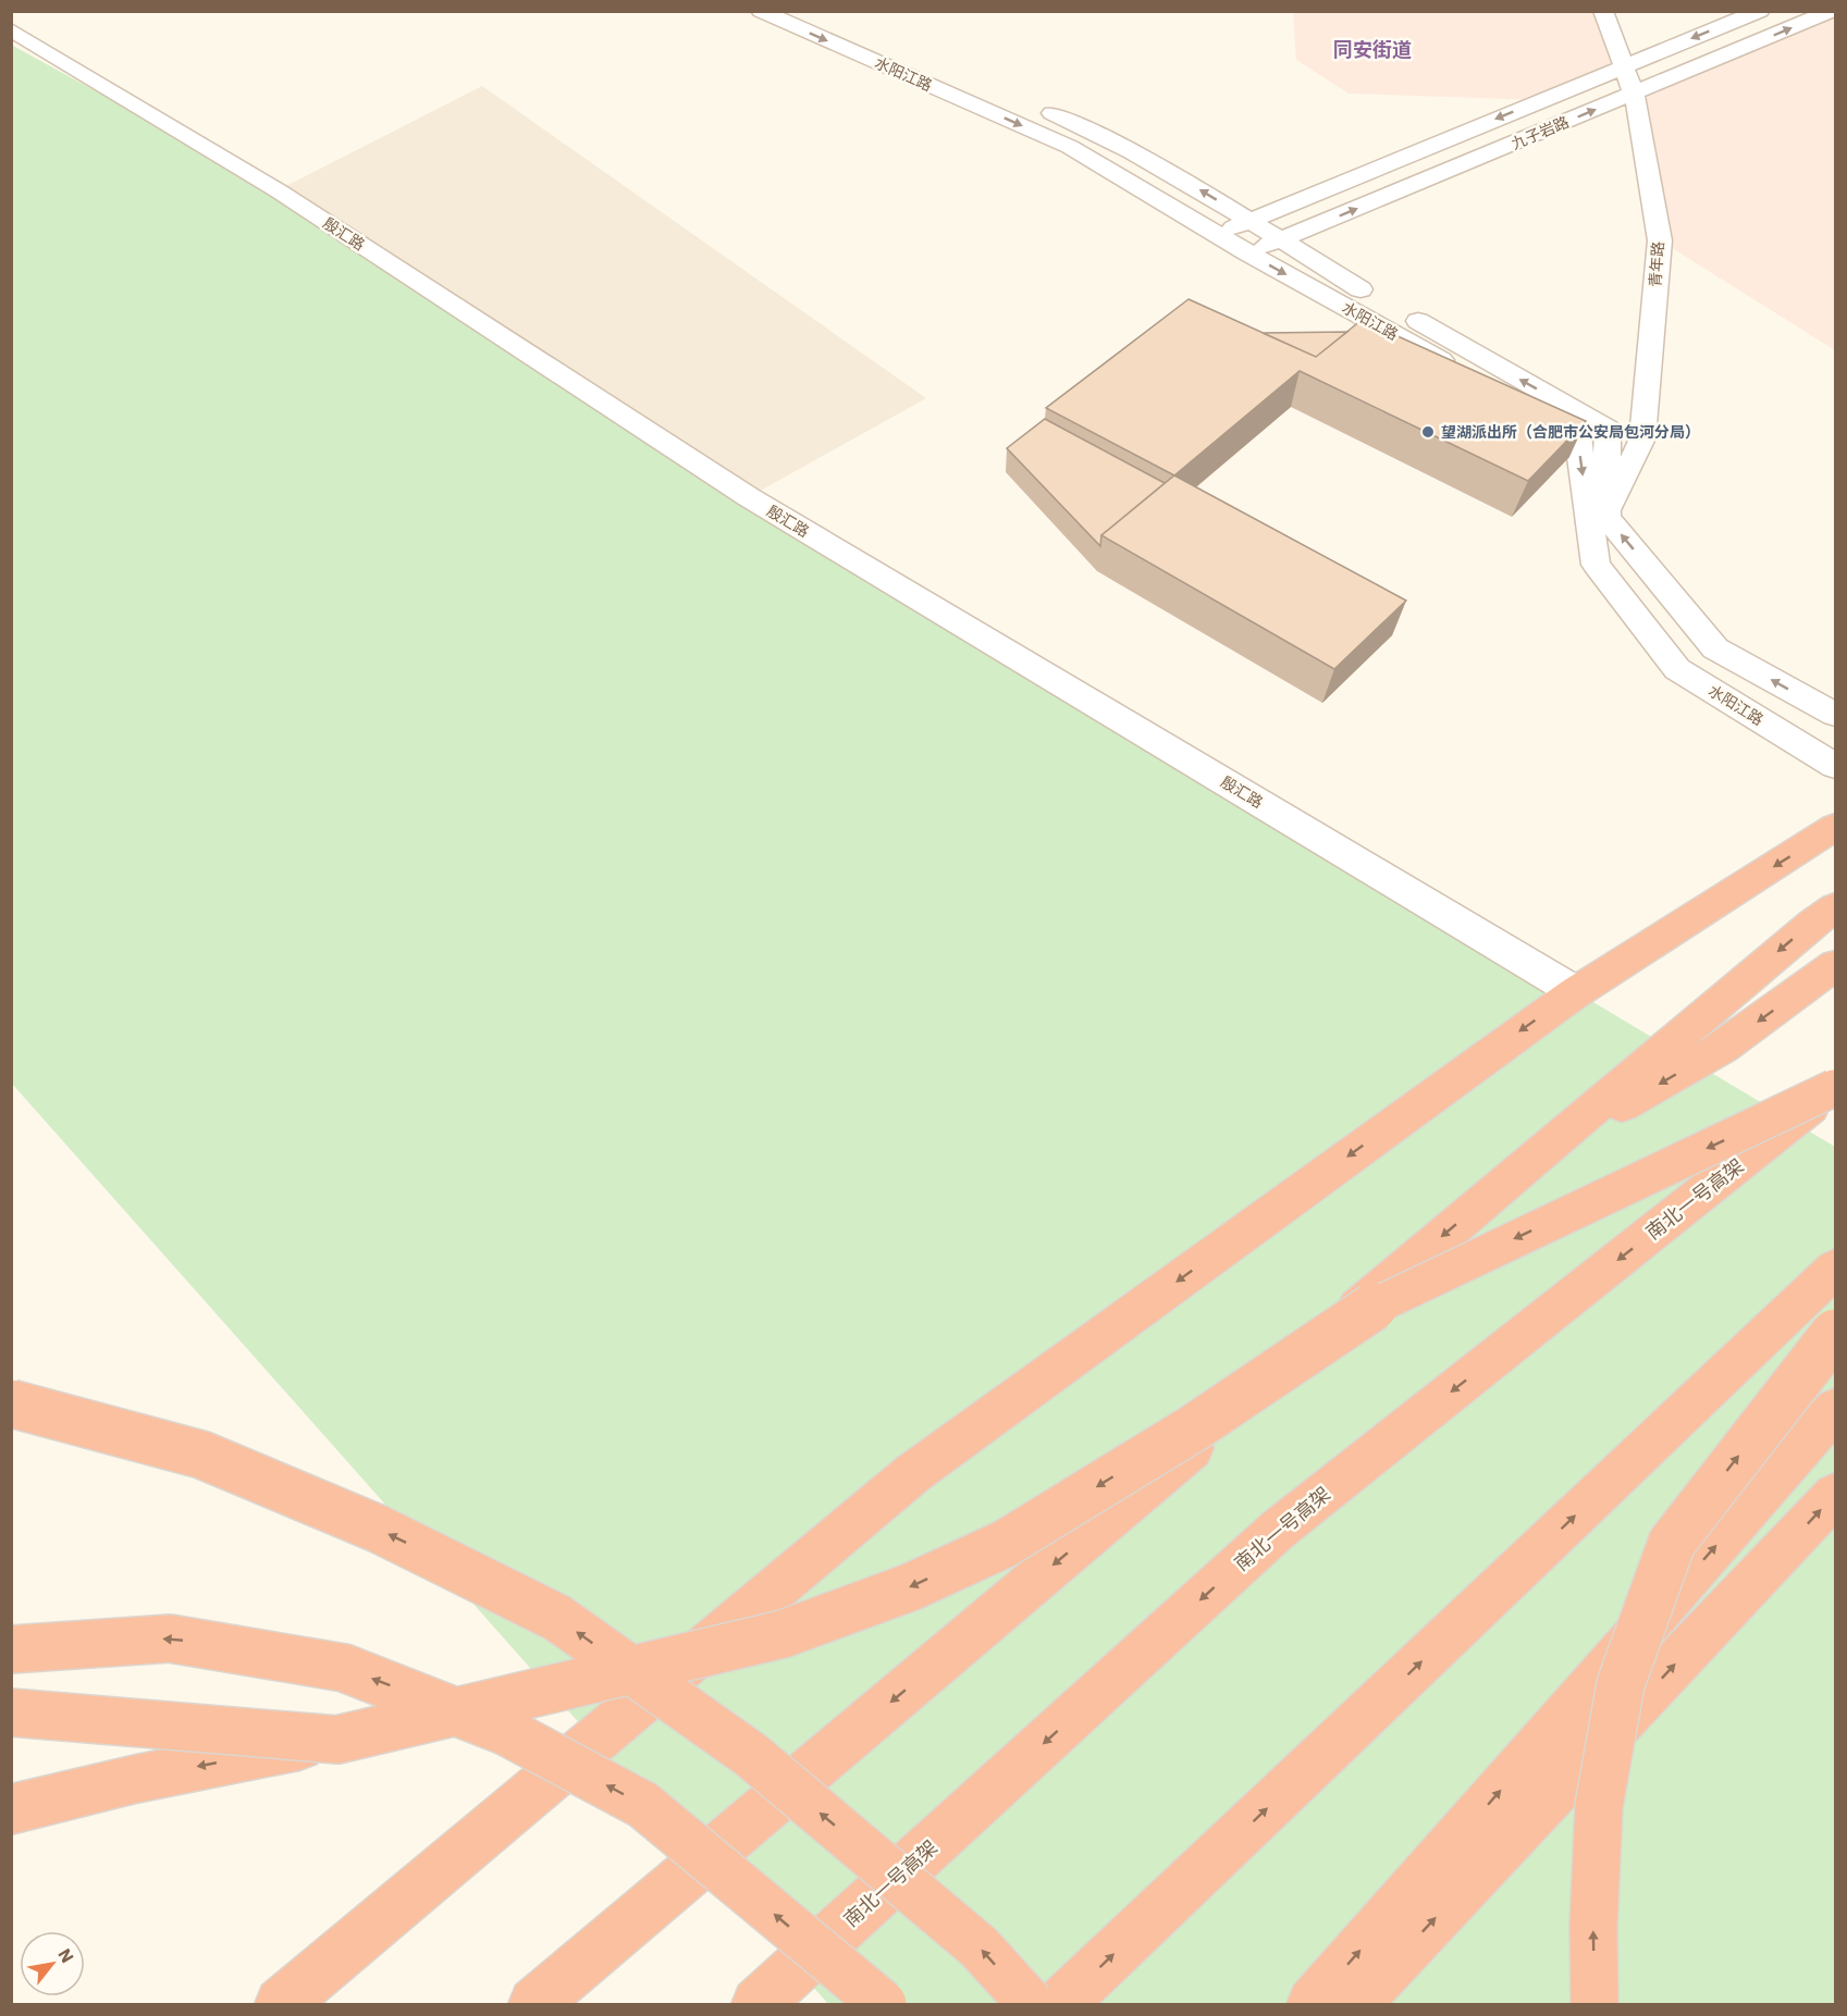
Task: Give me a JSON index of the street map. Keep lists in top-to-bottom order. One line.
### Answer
{"streets":{"highway":["南北一号高架"],"street":["水阳江路","九子岩路","殷汇路","青年路"]},"crossings":[["水阳江路","九子岩路"],["水阳江路","青年路"],["九子岩路","青年路"]],"districts":["同安街道"],"places":["望湖派出所（合肥市公安局包河分局）"],"north":"top right"}
